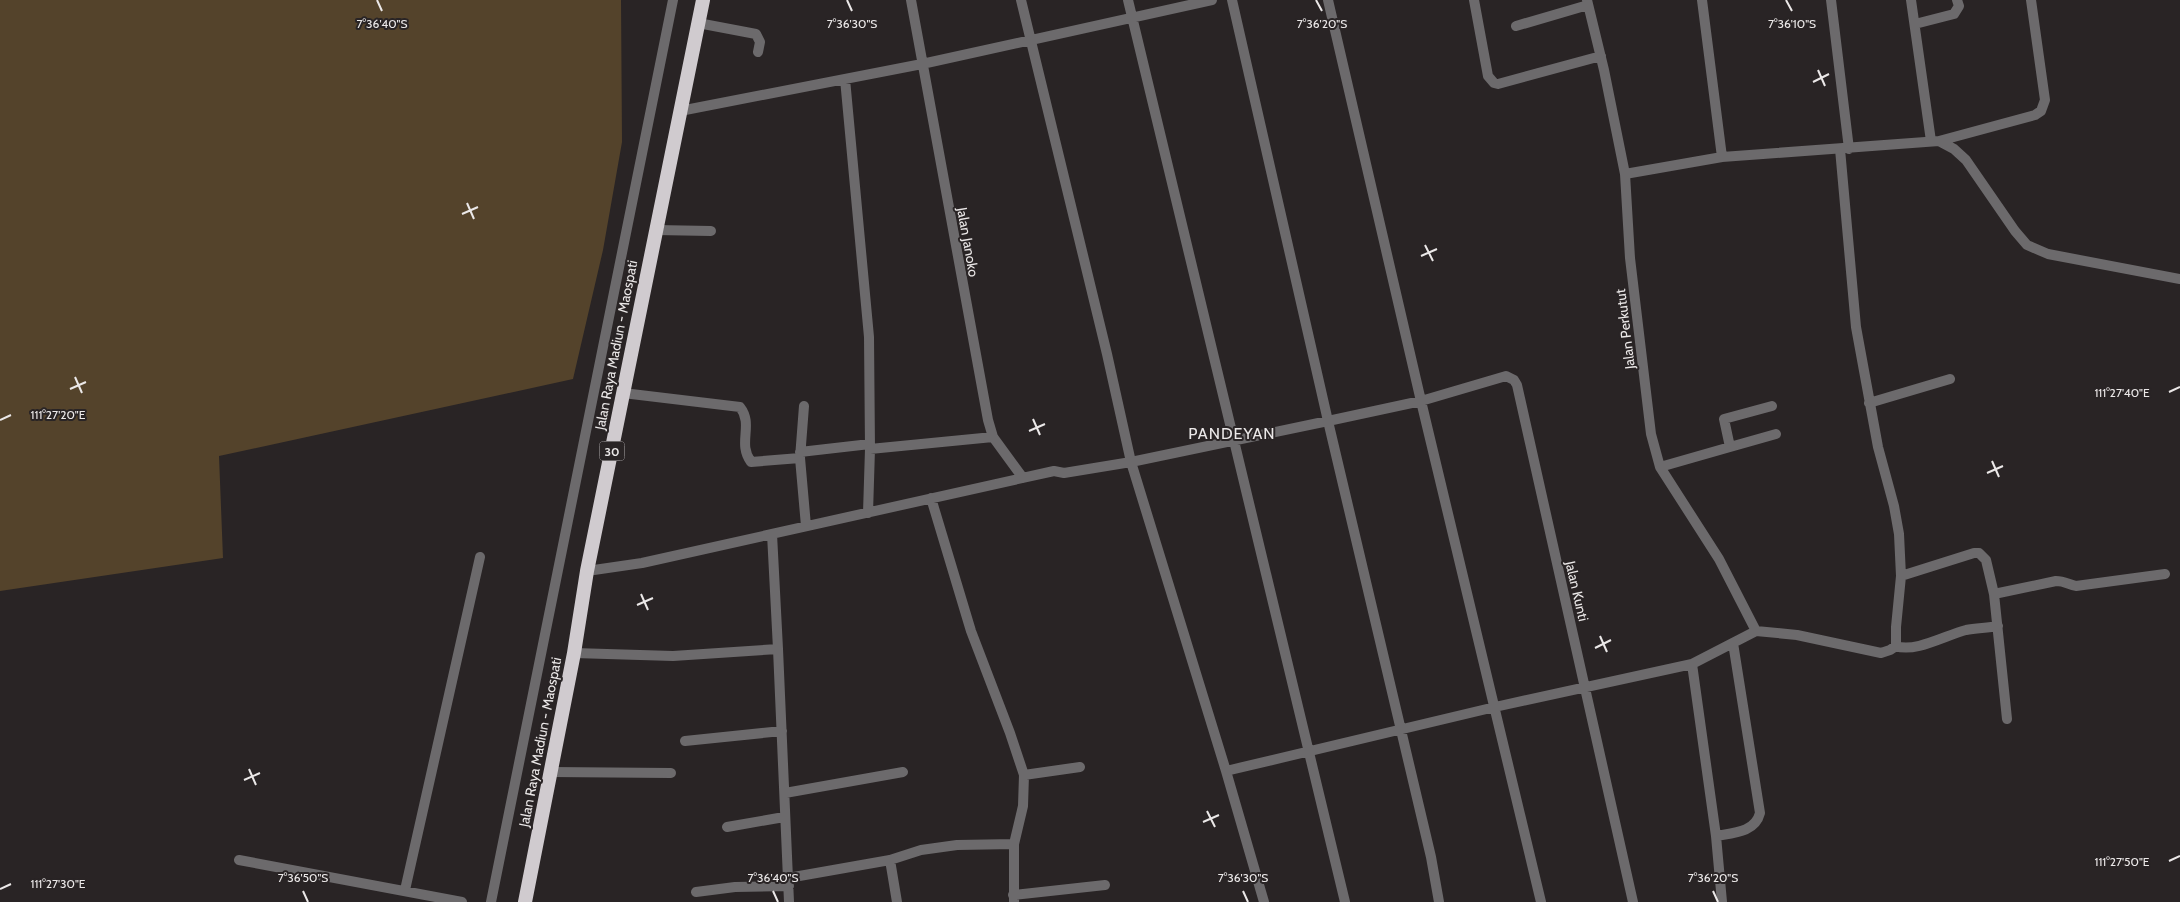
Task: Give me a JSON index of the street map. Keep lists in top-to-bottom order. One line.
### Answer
{"streets":{"highway":["Jalan Raya Madiun - Maospati","30"],"street":["Jalan Janoko","Jalan Perkutut","Jalan Kunti"]},"districts":["PANDEYAN"],"coordinates":["7°36'40\"S","7°36'30\"S","7°36'20\"S","7°36'10\"S","111°27'40\"E","111°27'20\"E","111°27'50\"E","7°36'50\"S","111°27'30\"E"]}
